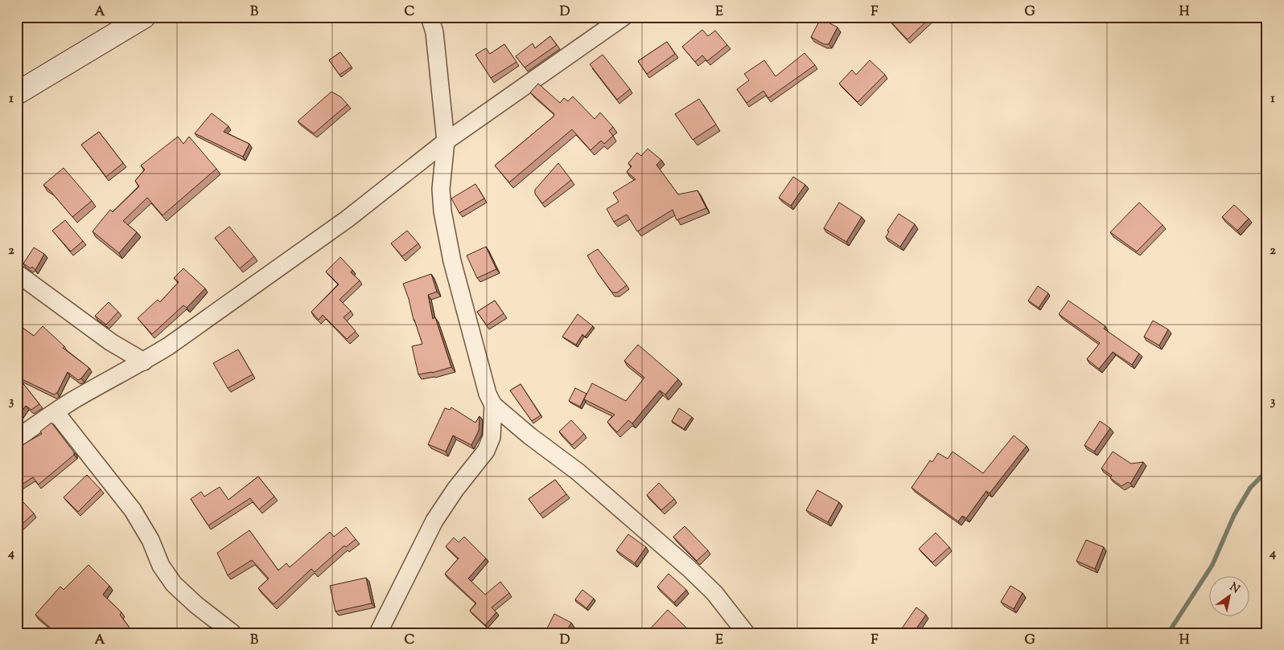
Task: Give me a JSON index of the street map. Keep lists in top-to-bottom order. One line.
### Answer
{"north":"top right","grid":{"columns":["A","B","C","D","E","F","G","H"],"rows":["1","2","3","4"]}}
